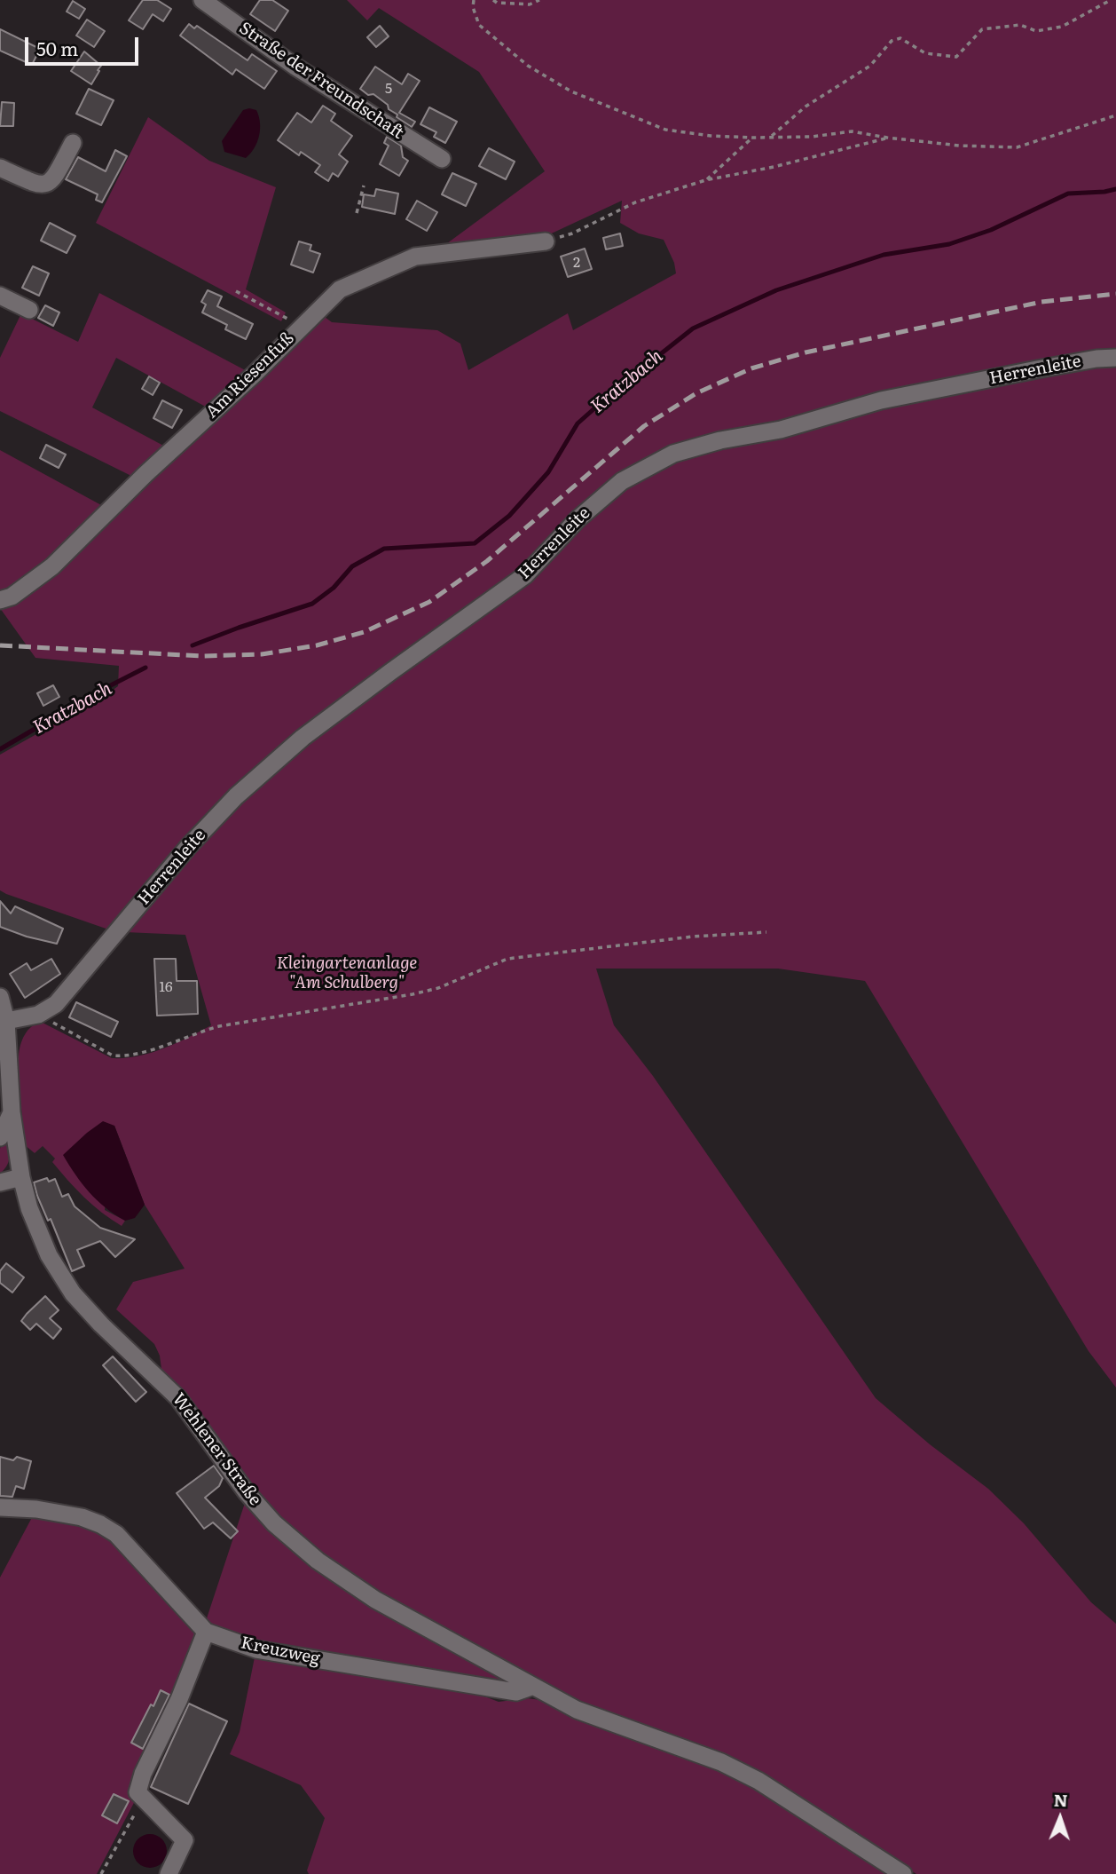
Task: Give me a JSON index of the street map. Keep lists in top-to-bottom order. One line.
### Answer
{"streets":{"street":["Straße der Freundschaft","Herrenleite","Am Riesenfuß","Wehlener Straße","Kreuzweg"]},"crossings":[["Wehlener Straße","Kreuzweg"]],"water":["Kratzbach"],"parks":["Kleingartenanlage \"Am Schulberg\""],"house_numbers":["5","2","16"],"scale_bar":"50 m","north":"top"}
